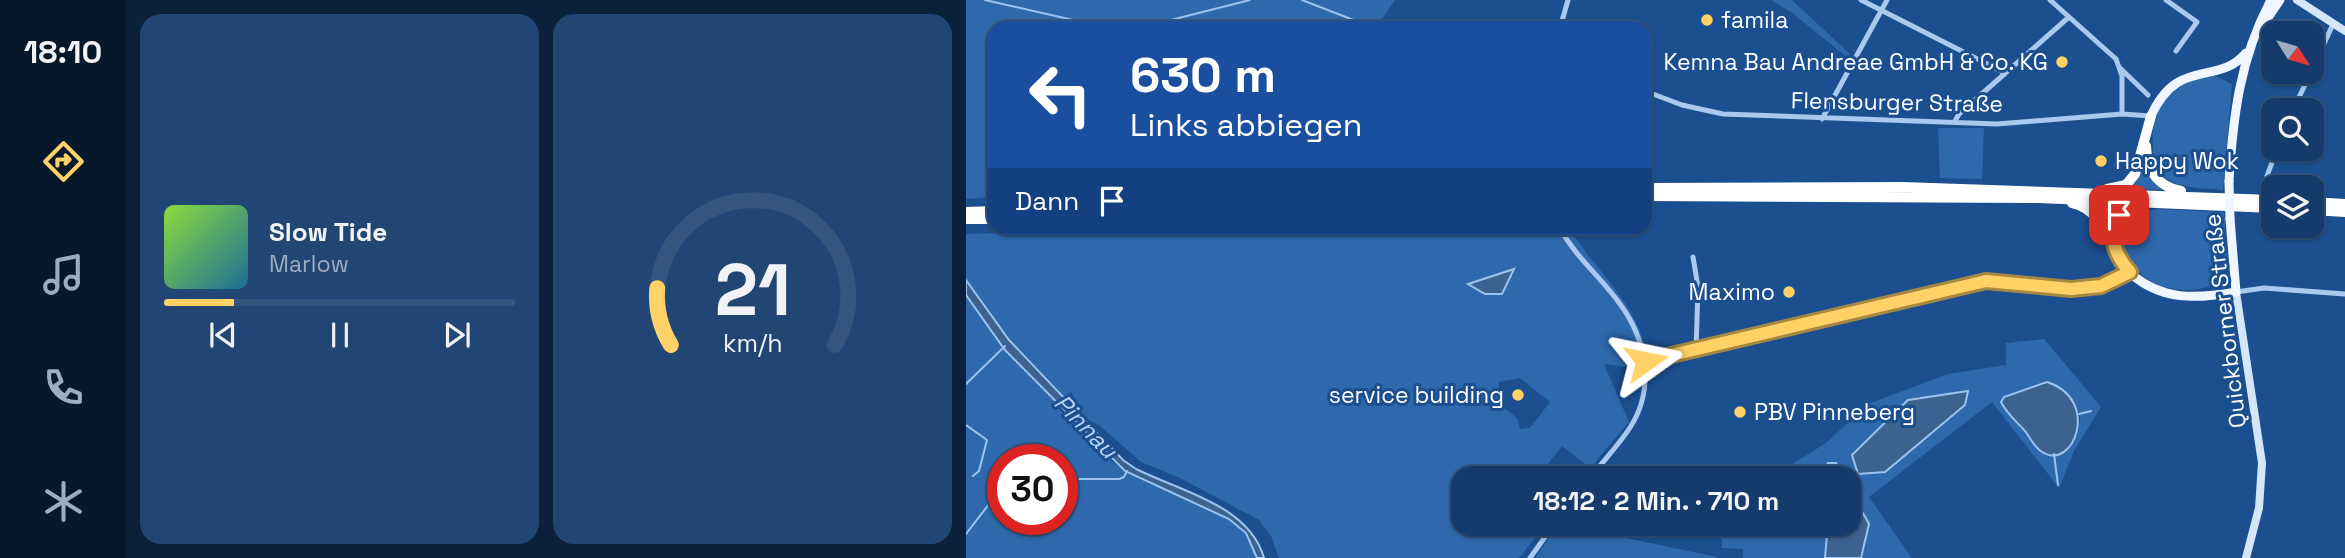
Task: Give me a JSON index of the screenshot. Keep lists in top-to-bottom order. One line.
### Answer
{"streets":{"main road":["Quickborner Straße"],"street":["Flensburger Straße"]},"water":["Pinnau"],"places":["famila","Kemna Bau Andreae GmbH & Co. KG","Happy Wok","Maximo","service building","PBV Pinneberg"],"north":"bottom right","page":{"tabs":"18:10","turn":["630 m","Links abbiegen"],"then":"Dann","song":["Slow Tide","Marlow"],"limit":"30","trip":"18:12 · 2 Min. · 710 m","gauge":["21","km/h"]}}
